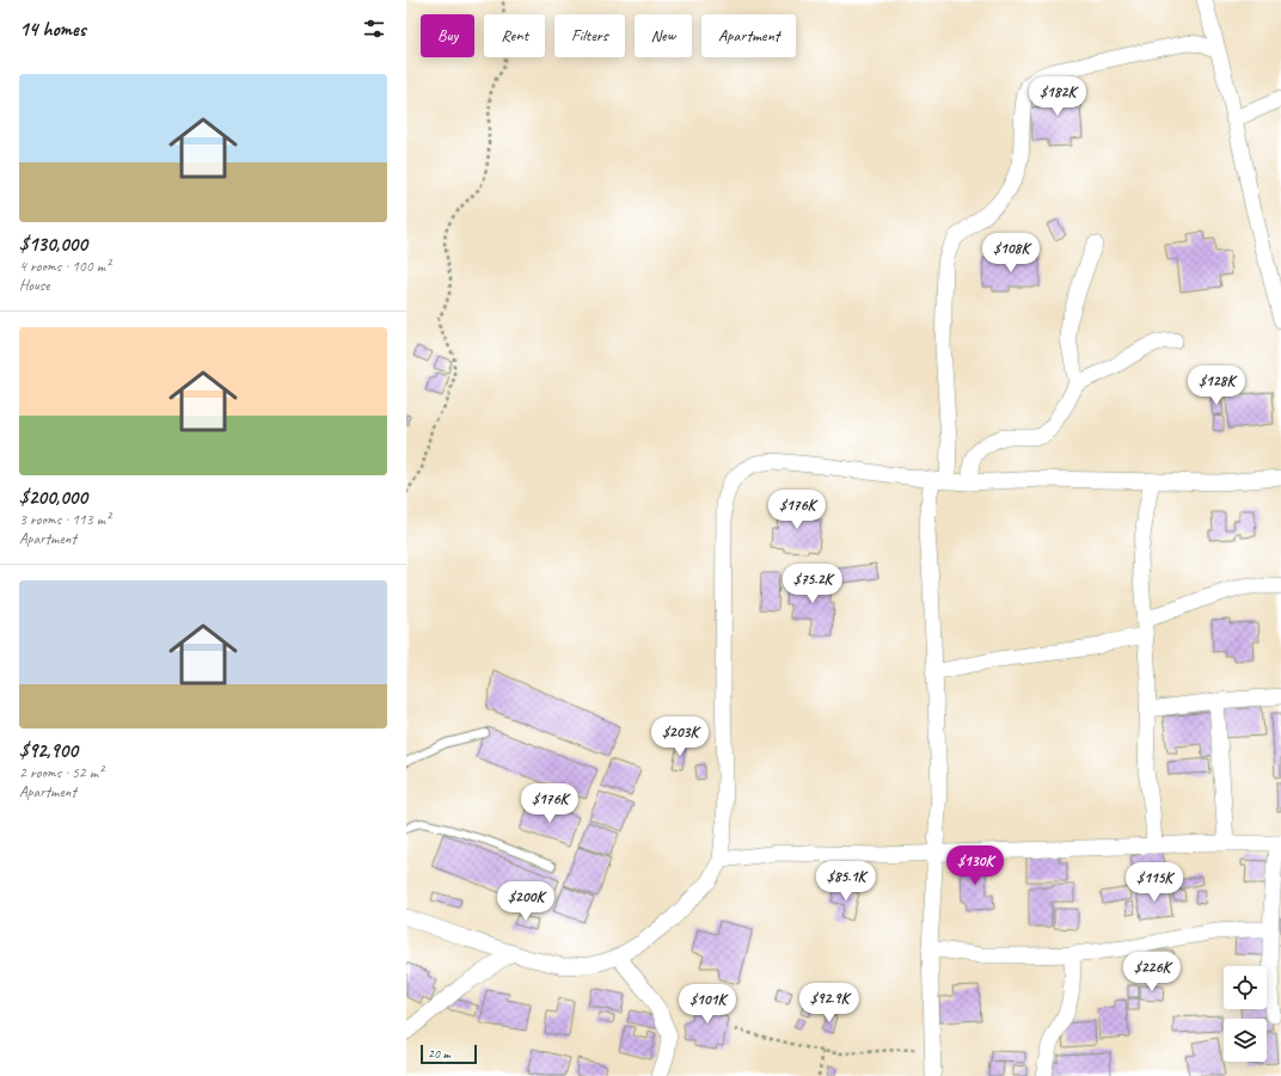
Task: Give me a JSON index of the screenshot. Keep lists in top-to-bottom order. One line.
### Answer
{"scale_bar":"20 m","page":{"heading":"14 homes","chip":["Buy","Rent","Filters","New","Apartment"],"list":[{"name":"$130,000","note":"4 rooms · 100 m² · House"},{"name":"$200,000","note":"3 rooms · 113 m² · Apartment"},{"name":"$92,900","note":"2 rooms · 52 m² · Apartment"}],"price":["$182K","$108K","$128K","$176K","$75.2K","$203K","$176K","$130K","$85.1K","$115K","$200K","$226K","$92.9K","$101K"],"scale":"20 m"}}
